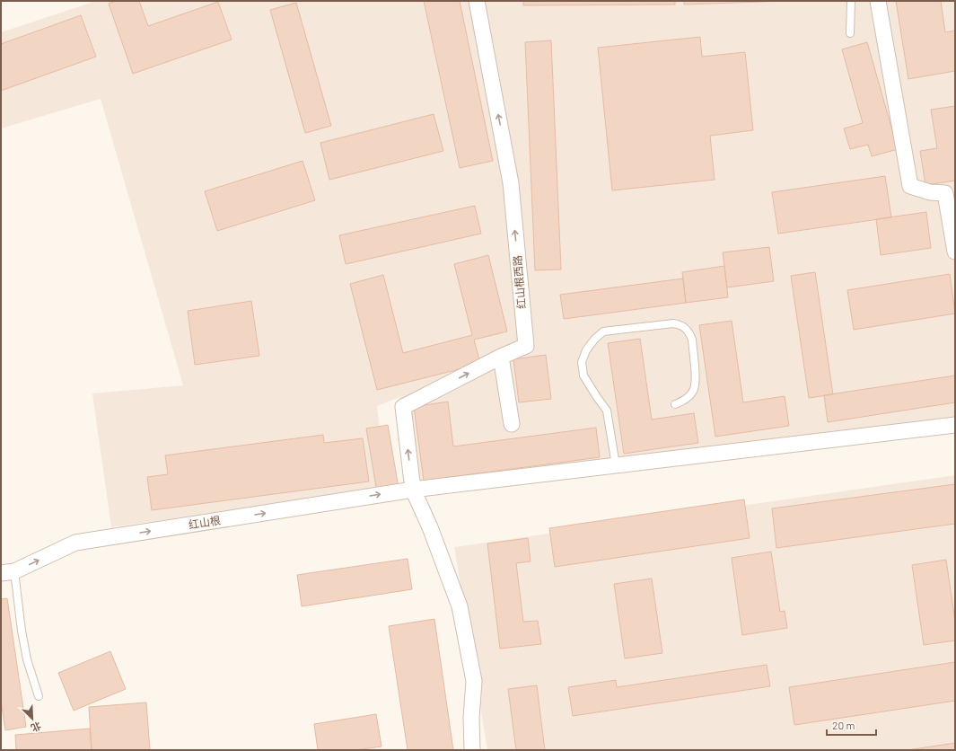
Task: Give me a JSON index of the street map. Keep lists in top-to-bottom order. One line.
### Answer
{"streets":{"street":["红山根西路","红山根"]},"crossings":[["红山根西路","红山根"]],"one_way":["红山根西路","红山根"],"scale_bar":"20 m","north":"bottom right"}
